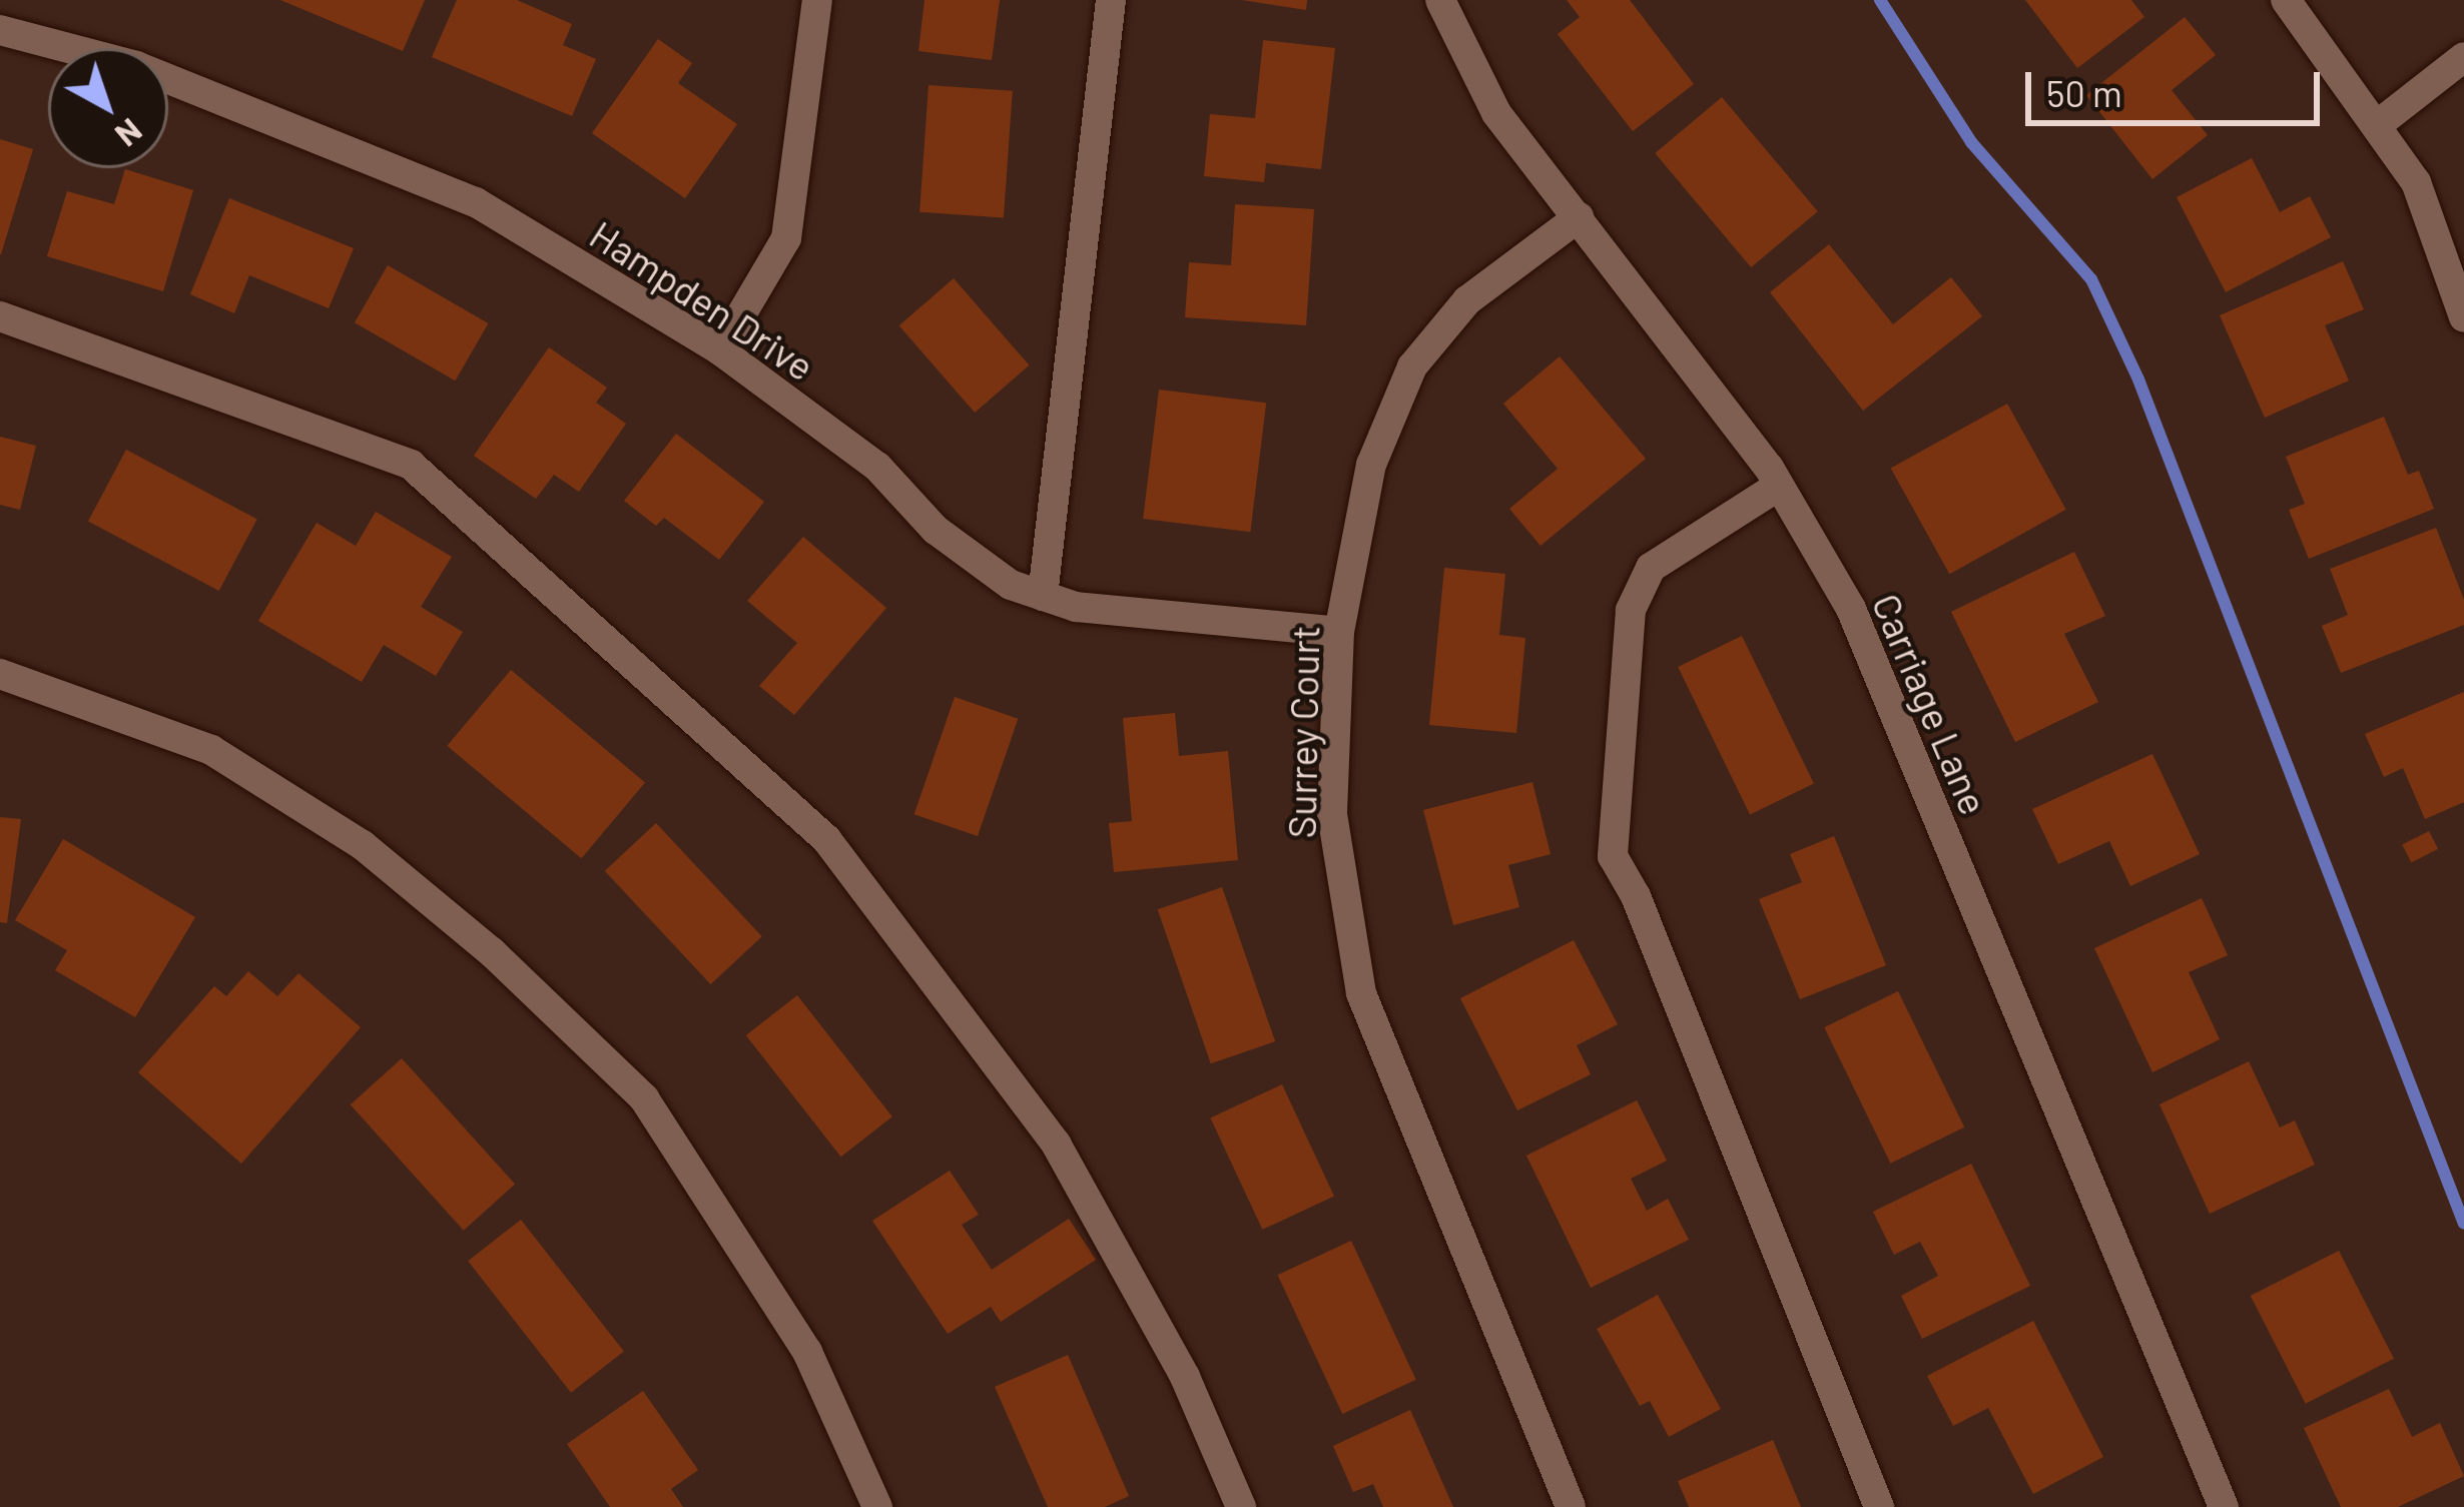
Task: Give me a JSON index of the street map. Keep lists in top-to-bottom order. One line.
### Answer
{"streets":{"street":["Hampden Drive","Carriage Lane","Surrey Court"]},"crossings":[["Hampden Drive","Surrey Court"],["Carriage Lane","Surrey Court"]],"scale_bar":"50 m","north":"bottom right"}
